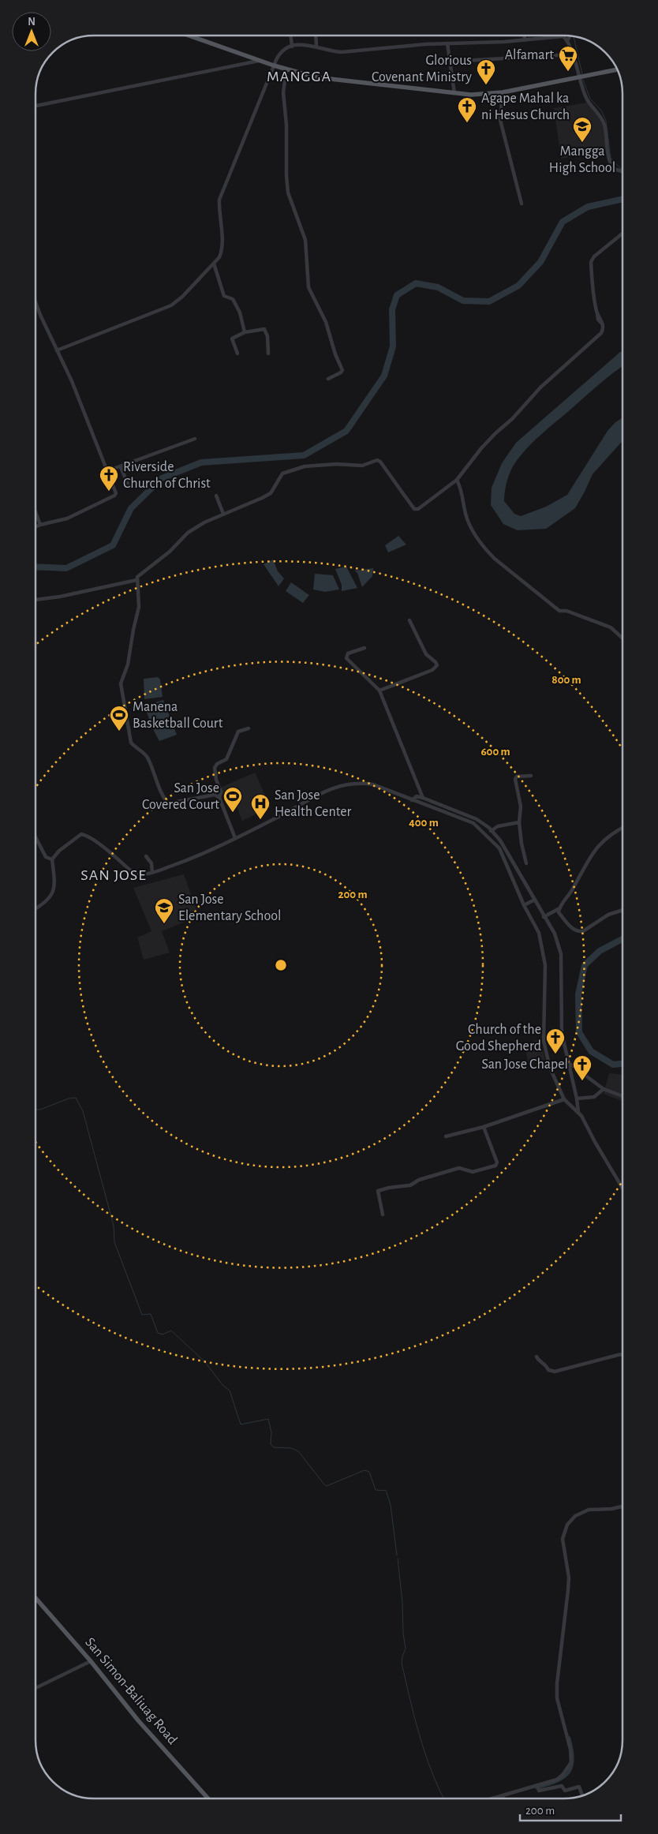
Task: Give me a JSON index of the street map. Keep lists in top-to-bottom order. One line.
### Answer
{"streets":{"main road":["San Simon-Baliuag Road"]},"districts":["MANGGA","SAN JOSE"],"places":{"supermarket":["Alfamart"],"church":["Glorious Covenant Ministry","Agape Mahal ka ni Hesus Church","Riverside Church of Christ","Church of the Good Shepherd","San Jose Chapel"],"school or university":["Mangga High School","San Jose Elementary School"],"sports":["Manena Basketball Court","San Jose Covered Court"],"hospital":["San Jose Health Center"]},"scale_bar":"200 m","north":"top","rings":["800 m","600 m","400 m","200 m"]}
